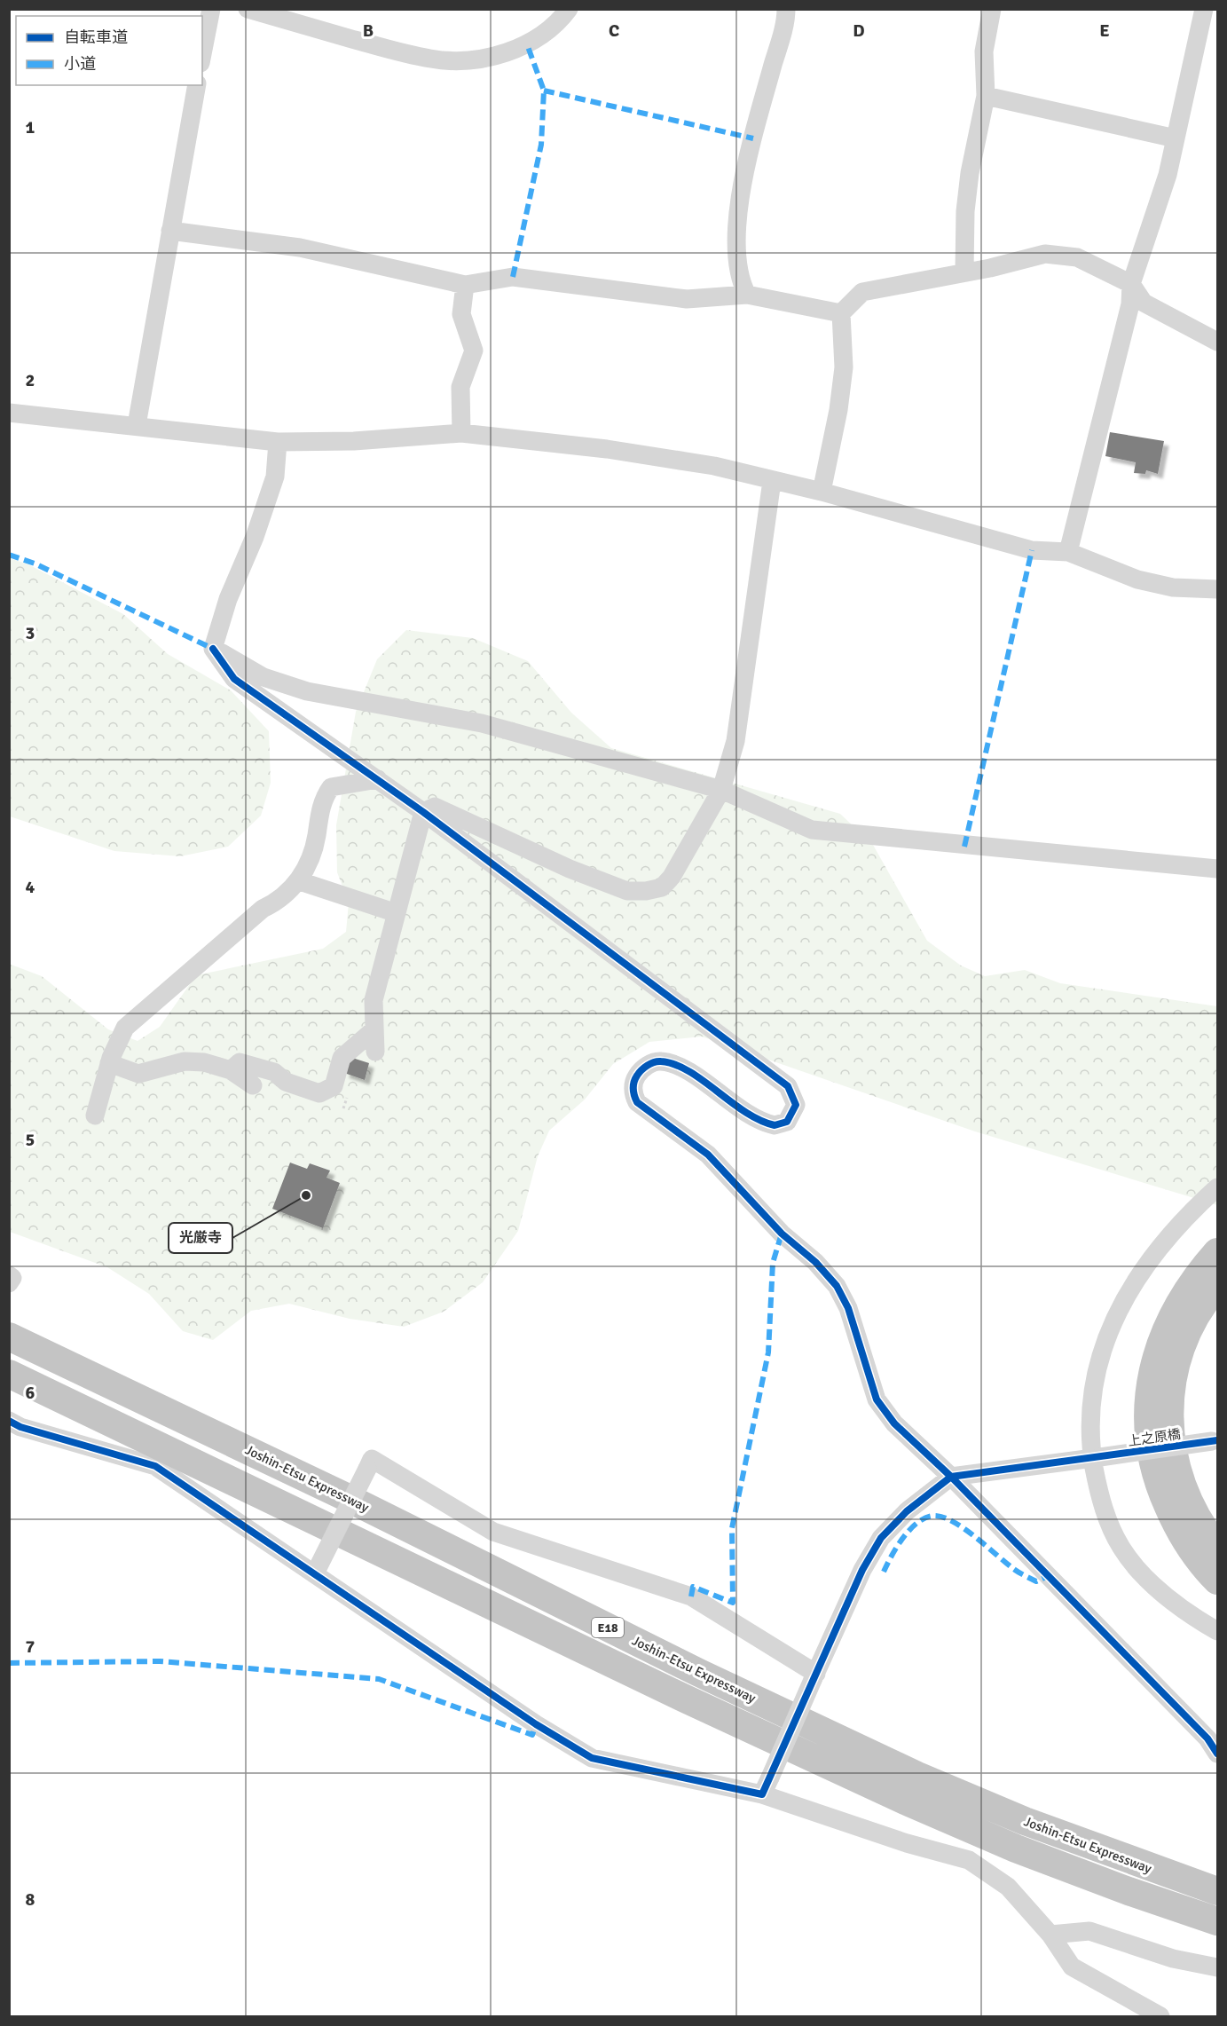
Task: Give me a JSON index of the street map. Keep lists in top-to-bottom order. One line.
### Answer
{"streets":{"highway":["Joshin-Etsu Expressway","E18"],"street":["上之原橋"]},"places":["光厳寺"],"legend":["自転車道","小道"],"grid":{"columns":["B","C","D","E"],"rows":["1","2","3","4","5","6","7","8"]}}
